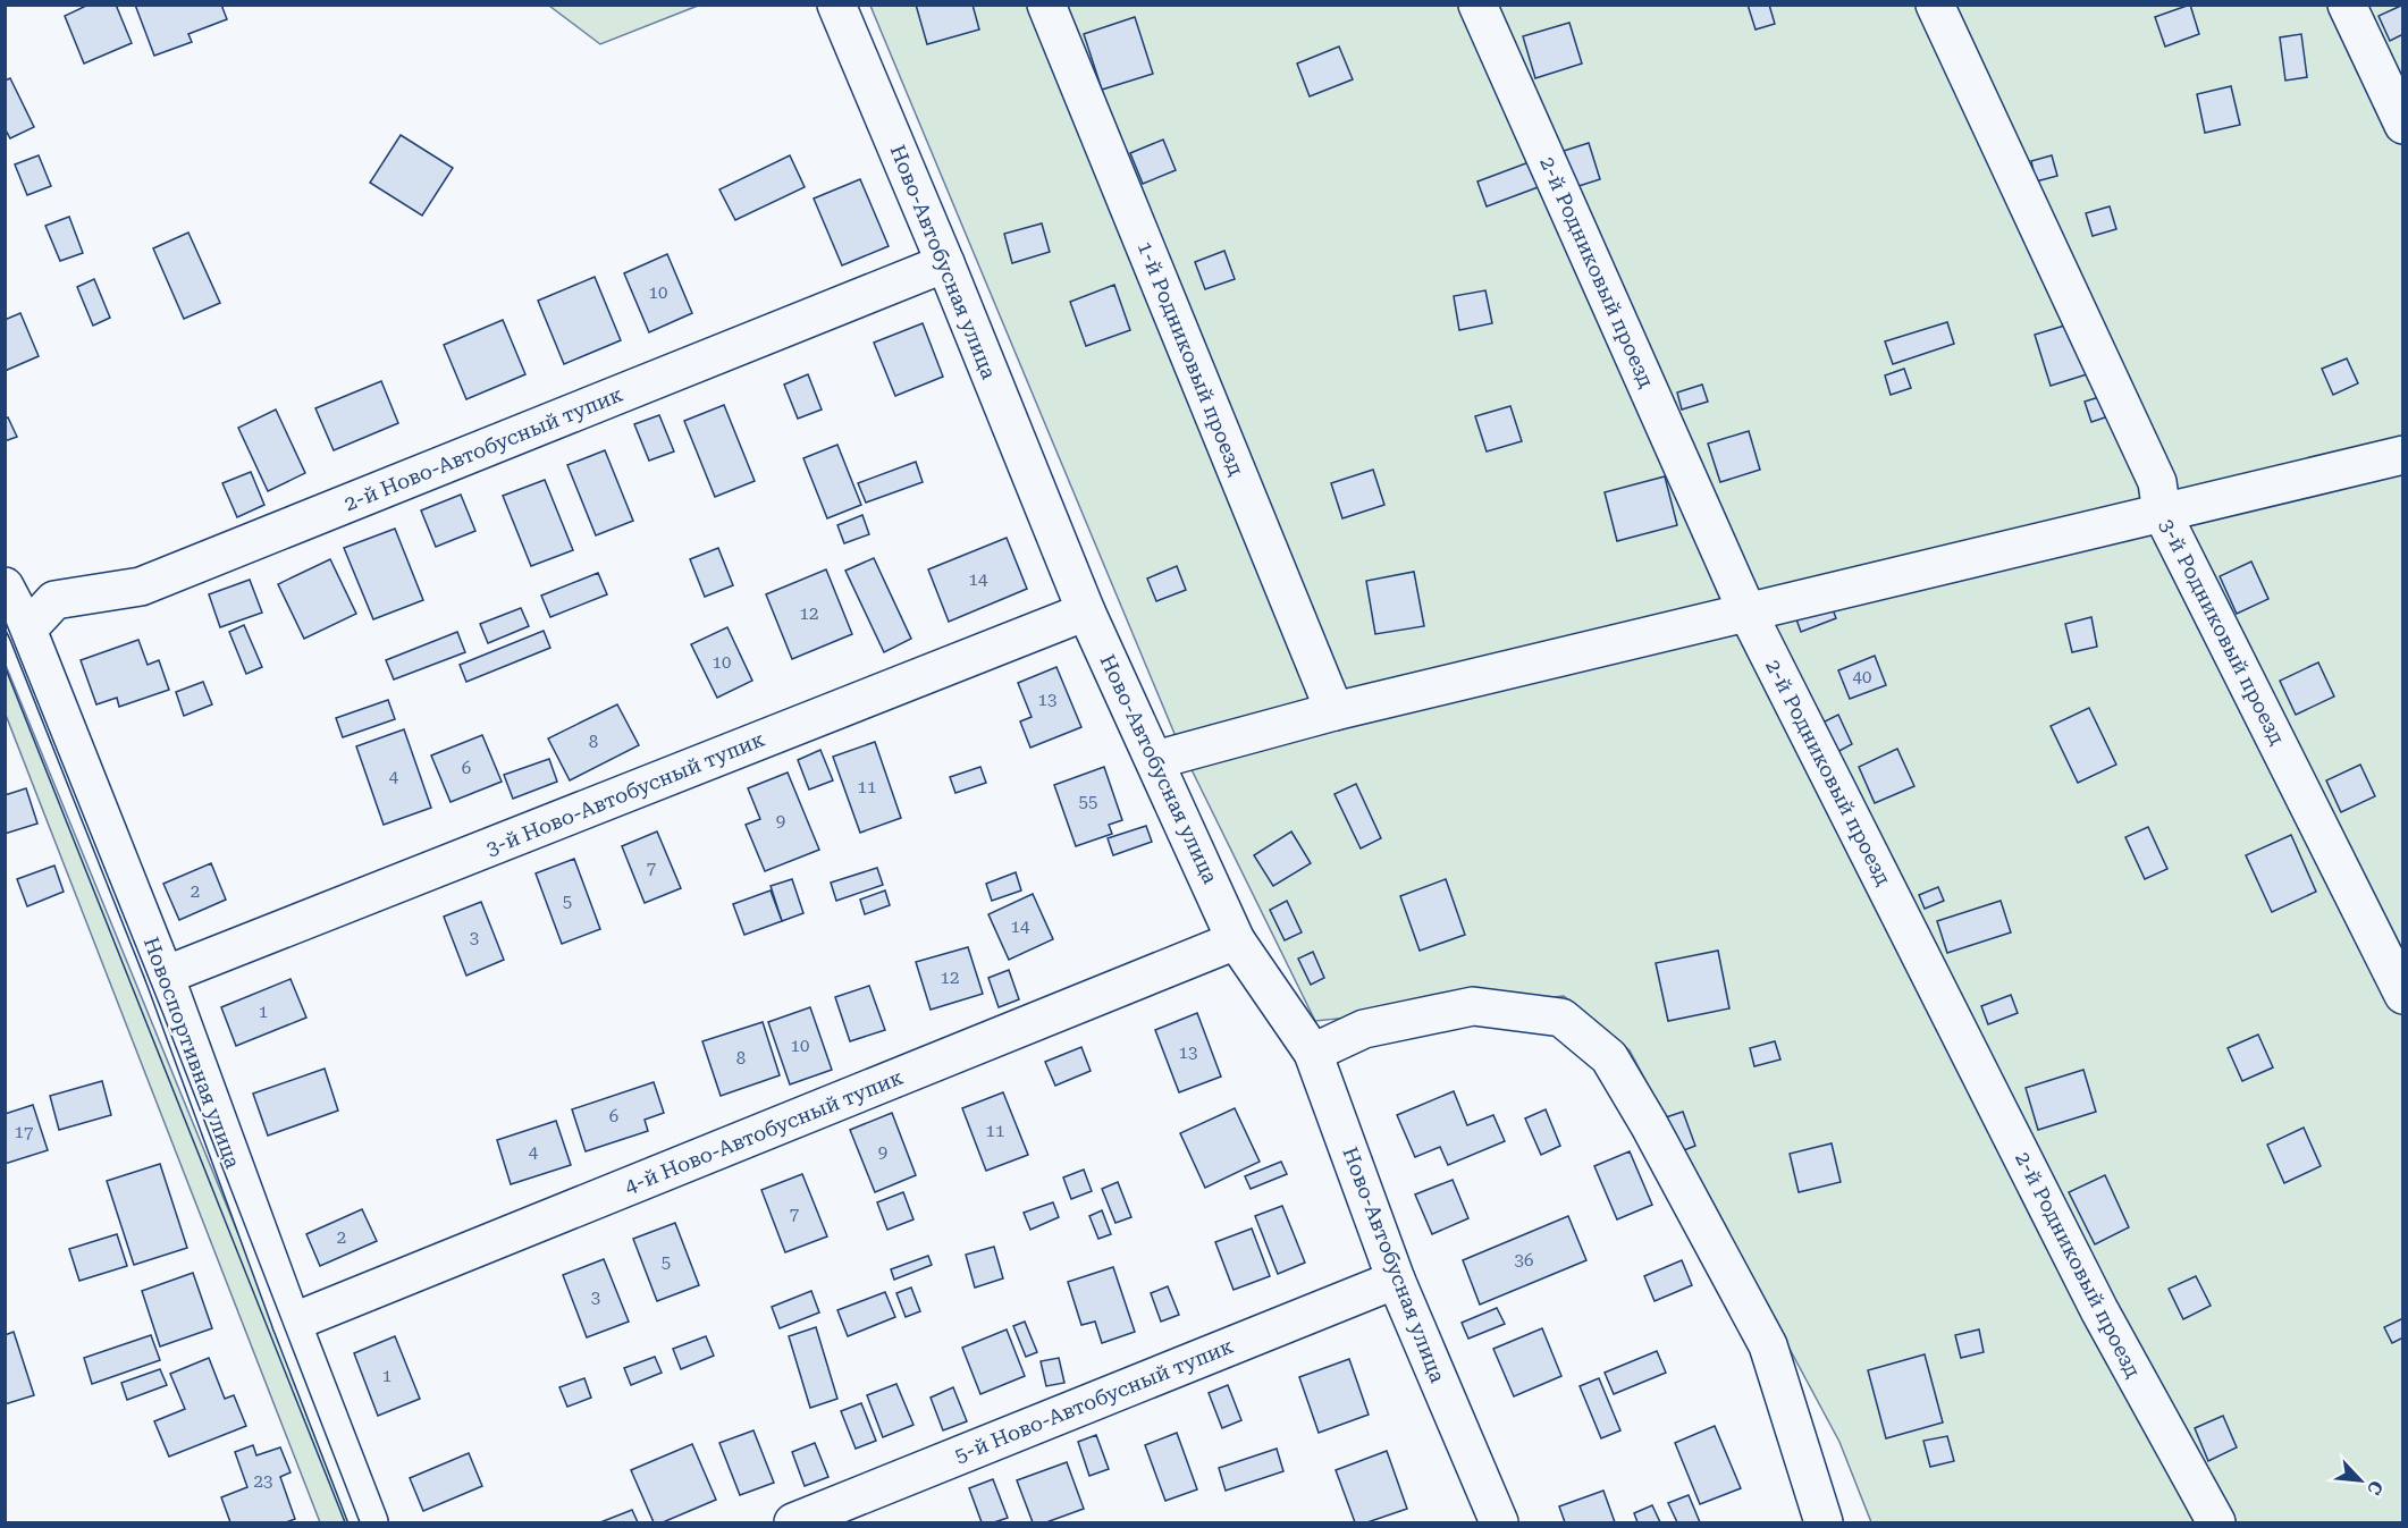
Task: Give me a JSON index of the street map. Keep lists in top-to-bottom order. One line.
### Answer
{"streets":{"street":["Ново-Автобусная улица","2-й Родниковый проезд","1-й Родниковый проезд","2-й Ново-Автобусный тупик","3-й Родниковый проезд","3-й Ново-Автобусный тупик","Новоспортивная улица","4-й Ново-Автобусный тупик","5-й Ново-Автобусный тупик"]},"crossings":[["Ново-Автобусная улица","2-й Ново-Автобусный тупик"],["Ново-Автобусная улица","3-й Ново-Автобусный тупик"],["Ново-Автобусная улица","4-й Ново-Автобусный тупик"],["Ново-Автобусная улица","5-й Ново-Автобусный тупик"],["2-й Ново-Автобусный тупик","Новоспортивная улица"],["3-й Ново-Автобусный тупик","Новоспортивная улица"],["Новоспортивная улица","4-й Ново-Автобусный тупик"]],"house_numbers":["10","14","12","10","40","13","8","6","4","11","55","9","7","2","5","14","3","12","1","10","13","8","6","11","17","4","9","7","2","36","5","3","1","23"],"north":"bottom right"}
